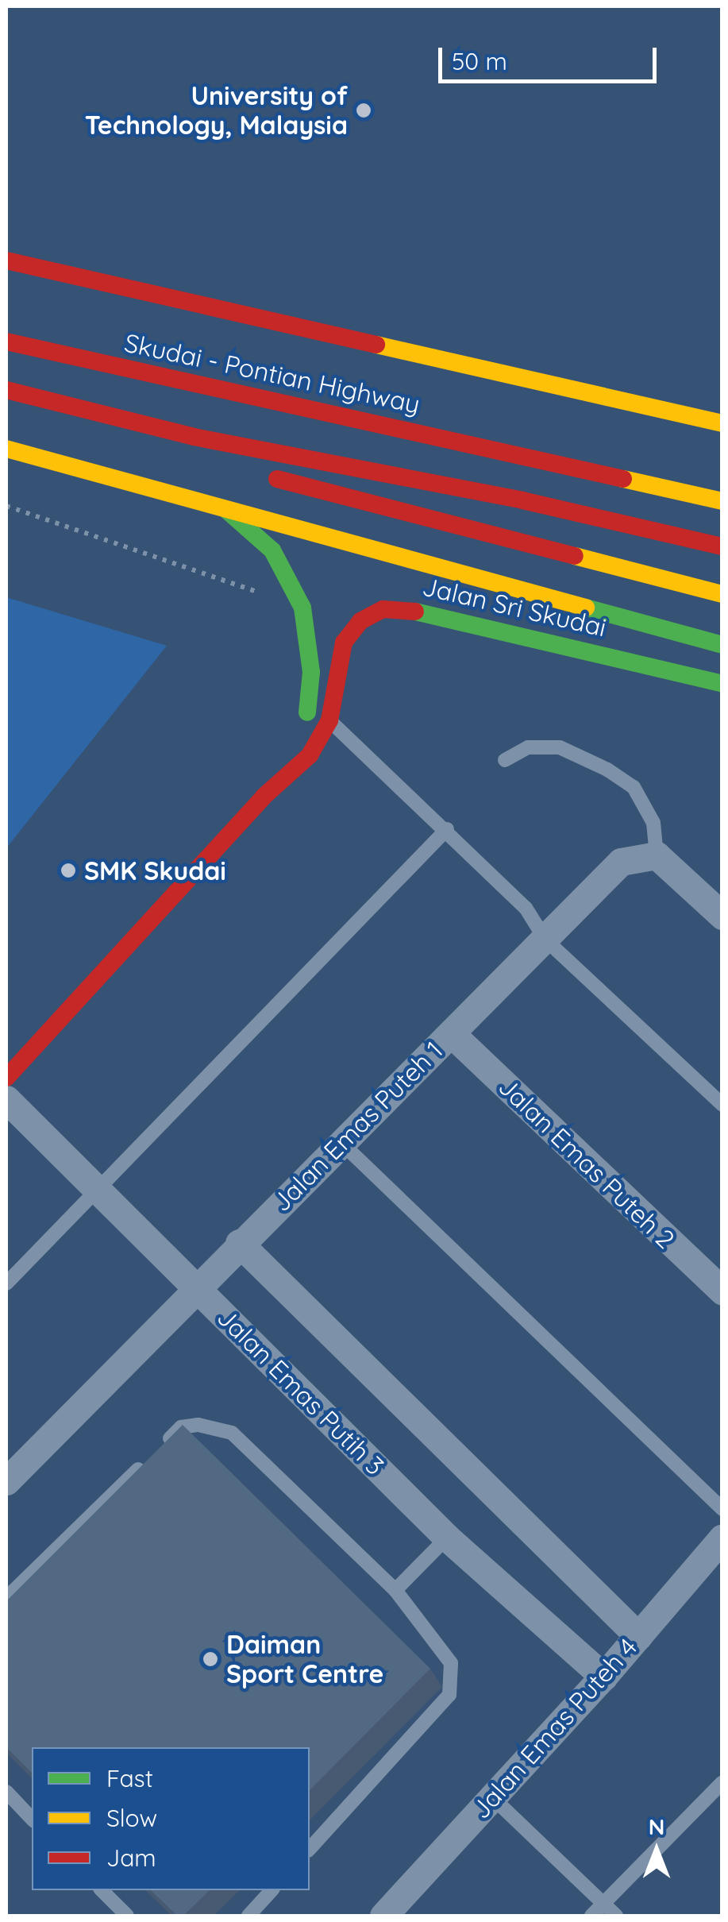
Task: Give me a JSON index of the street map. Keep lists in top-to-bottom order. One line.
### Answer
{"streets":{"main road":["Skudai - Pontian Highway","Jalan Sri Skudai"],"street":["Jalan Emas Puteh 1","Jalan Emas Puteh 2","Jalan Emas Putih 3","Jalan Emas Puteh 4"]},"crossings":[["Jalan Emas Puteh 1","Jalan Emas Puteh 2"],["Jalan Emas Puteh 1","Jalan Emas Putih 3"],["Jalan Emas Putih 3","Jalan Emas Puteh 4"]],"places":["University of Technology, Malaysia","SMK Skudai","Daiman Sport Centre"],"legend":["Fast","Slow","Jam"],"scale_bar":"50 m","north":"top"}
